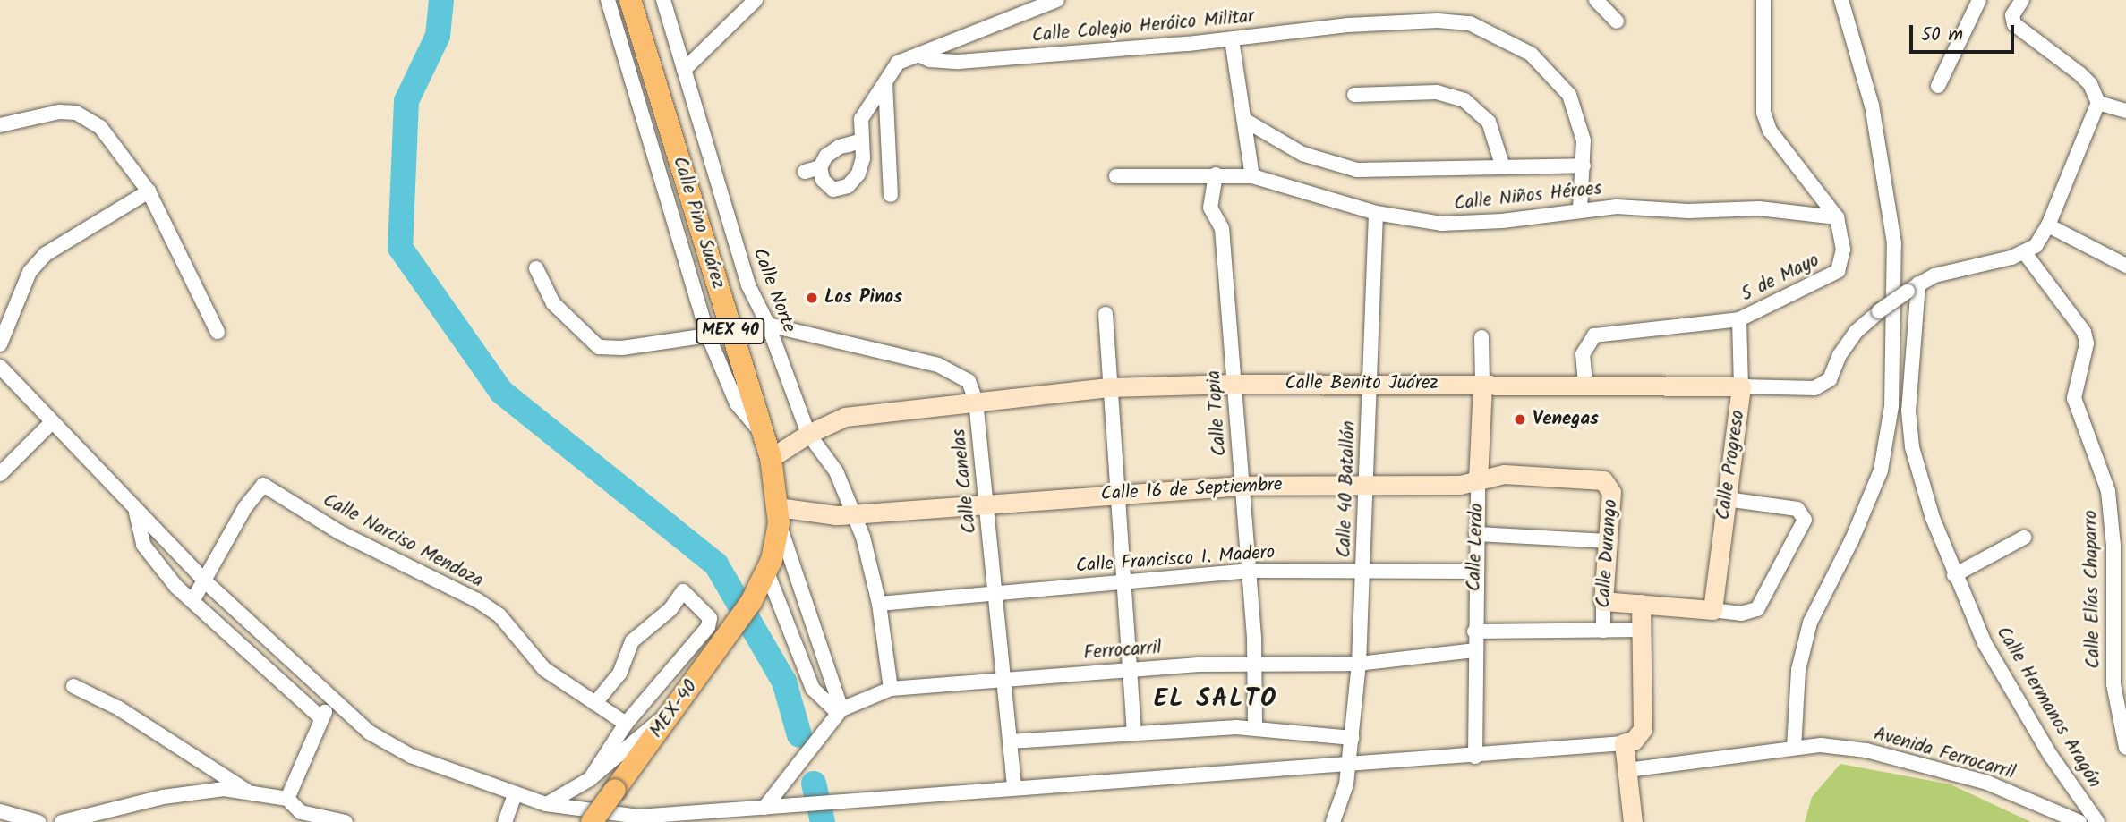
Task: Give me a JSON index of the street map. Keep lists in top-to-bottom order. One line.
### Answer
{"streets":{"main road":["Calle Pino Suárez","MEX 40","MEX-40"],"street":["Calle Colegio Heróico Militar","Calle Niños Héroes","5 de Mayo","Calle Norte","Calle Benito Juárez","Calle Topia","Calle Progreso","Calle Canelas","Calle 40 Batallón","Calle 16 de Septiembre","Calle Narciso Mendoza","Calle Lerdo","Calle Durango","Calle Francisco I. Madero","Calle Elías Chaparro","Ferrocarril","Calle Hermanos Aragón","Avenida Ferrocarril"]},"crossings":[["Calle Colegio Heróico Militar","Calle Niños Héroes"],["Calle Niños Héroes","5 de Mayo"],["Calle Niños Héroes","Calle Topia"],["Calle Niños Héroes","Calle 40 Batallón"],["Calle Pino Suárez","Calle Benito Juárez"],["Calle Pino Suárez","Calle 16 de Septiembre"],["Calle Pino Suárez","MEX-40"],["5 de Mayo","Calle Progreso"],["Calle Norte","Calle Benito Juárez"],["Calle Norte","Calle Canelas"],["Calle Norte","Calle 16 de Septiembre"],["Calle Benito Juárez","Calle Topia"],["Calle Benito Juárez","Calle Progreso"],["Calle Benito Juárez","Calle Canelas"],["Calle Benito Juárez","Calle 40 Batallón"],["Calle Benito Juárez","Calle Lerdo"],["Calle Benito Juárez","Calle Elías Chaparro"],["Calle Benito Juárez","Calle Hermanos Aragón"],["Calle Topia","Calle 16 de Septiembre"],["Calle Topia","Calle Francisco I. Madero"],["Calle Topia","Ferrocarril"],["Calle Canelas","Calle 16 de Septiembre"],["Calle Canelas","Calle Francisco I. Madero"],["Calle Canelas","Ferrocarril"],["Calle 40 Batallón","Calle 16 de Septiembre"],["Calle 40 Batallón","Calle Francisco I. Madero"],["Calle 40 Batallón","Ferrocarril"],["Calle 16 de Septiembre","Calle Lerdo"],["Calle 16 de Septiembre","Calle Durango"],["Calle Lerdo","Calle Francisco I. Madero"],["Calle Lerdo","Ferrocarril"]],"districts":["EL SALTO"],"places":["Los Pinos","Venegas"],"scale_bar":"50 m"}
